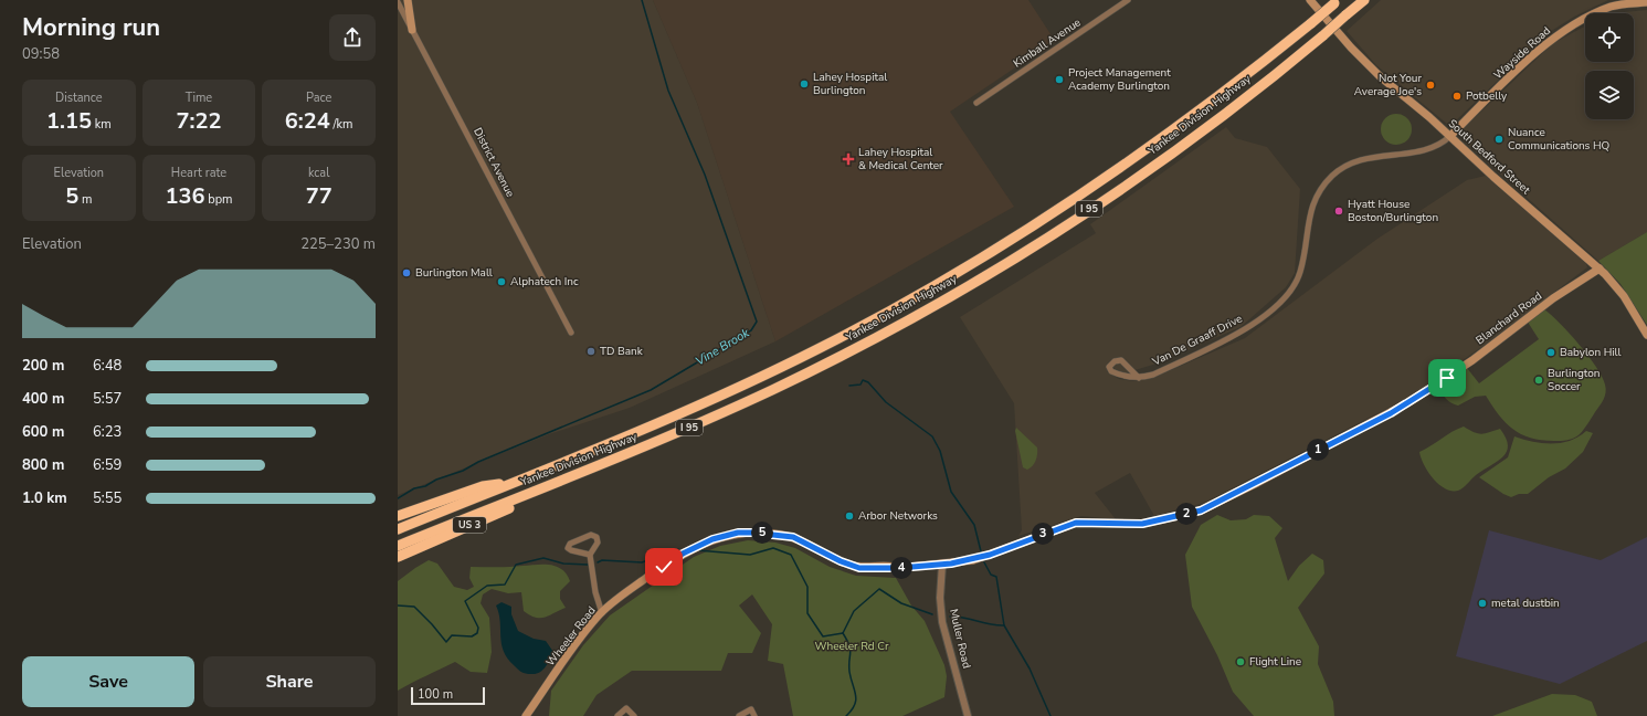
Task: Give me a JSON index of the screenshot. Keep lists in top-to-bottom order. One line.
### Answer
{"streets":{"highway":["Yankee Division Highway","I 95","US 3"],"main road":["Wayside Road","South Bedford Street","Blanchard Road","Wheeler Road"],"street":["Kimball Avenue","District Avenue","Van De Graaff Drive","Muller Road"]},"crossings":[["Wayside Road","South Bedford Street"],["Wayside Road","Van De Graaff Drive"],["Yankee Division Highway","US 3"],["South Bedford Street","Blanchard Road"],["South Bedford Street","Van De Graaff Drive"],["Blanchard Road","Wheeler Road"],["Blanchard Road","Muller Road"],["Wheeler Road","Muller Road"]],"water":["Vine Brook"],"parks":["Wheeler Rd Cr"],"places":{"other":["Project Management Academy Burlington","Lahey Hospital Burlington","Not Your Average Joe's","Potbelly","Nuance Communications HQ","Hyatt House Boston/Burlington","Burlington Mall","Alphatech Inc","TD Bank","Babylon Hill","Burlington Soccer","Arbor Networks","metal dustbin","Flight Line"],"health":["Lahey Hospital & Medical Center"]},"scale_bar":"100 m","page":{"heading":["Morning run","09:58"],"stats":[["Distance","1.15 km"],["Time","7:22"],["Pace","6:24 /km"],["Elevation","5 m"],["Heart rate","136 bpm"],["kcal","77"]],"chart":["Elevation","225–230 m"],"list":[{"name":"200 m","note":"6:48"},{"name":"400 m","note":"5:57"},{"name":"600 m","note":"6:23"},{"name":"800 m","note":"6:59"},{"name":"1.0 km","note":"5:55"}],"pins":["1","2","5","3","4"],"buttons":["Save","Share"],"scale":"100 m"}}
